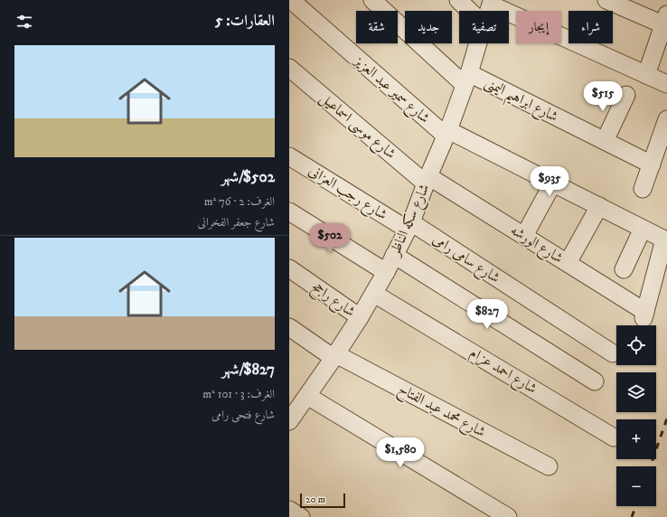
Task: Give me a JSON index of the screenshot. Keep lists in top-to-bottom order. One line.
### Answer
{"streets":{"street":["شارع سمير عبد العزيز","شارع ابراهيم اليمنى","شارع موسى اسماعيل","شارع رجب العزانى","شارع سكه الناظر","شارع الورشه","شارع سامى رامى","شارع راجح","شارع احمد عزام","شارع محمد عبد الفتاح"]},"crossings":[["شارع سمير عبد العزيز","شارع سكه الناظر"],["شارع سمير عبد العزيز","شارع الورشه"],["شارع ابراهيم اليمنى","شارع سكه الناظر"],["شارع موسى اسماعيل","شارع سكه الناظر"],["شارع موسى اسماعيل","شارع الورشه"],["شارع رجب العزانى","شارع سكه الناظر"],["شارع رجب العزانى","شارع سامى رامى"],["شارع سكه الناظر","شارع الورشه"],["شارع سكه الناظر","شارع سامى رامى"],["شارع سكه الناظر","شارع راجح"],["شارع سكه الناظر","شارع احمد عزام"],["شارع سكه الناظر","شارع محمد عبد الفتاح"]],"scale_bar":"20 m","page":{"heading":"العقارات: 5","chip":["شراء","إيجار","تصفية","جديد","شقة"],"list":[{"name":"$502/شهر","note":"الغرف: 2 · 76 m² · شارع جعفر الفخرانى"},{"name":"$827/شهر","note":"الغرف: 3 · 101 m² · شارع فتحى رامى"}],"price":["$515","$935","$502","$827","$1,580"],"map_buttons":["+","−"],"scale":"20 m"}}
